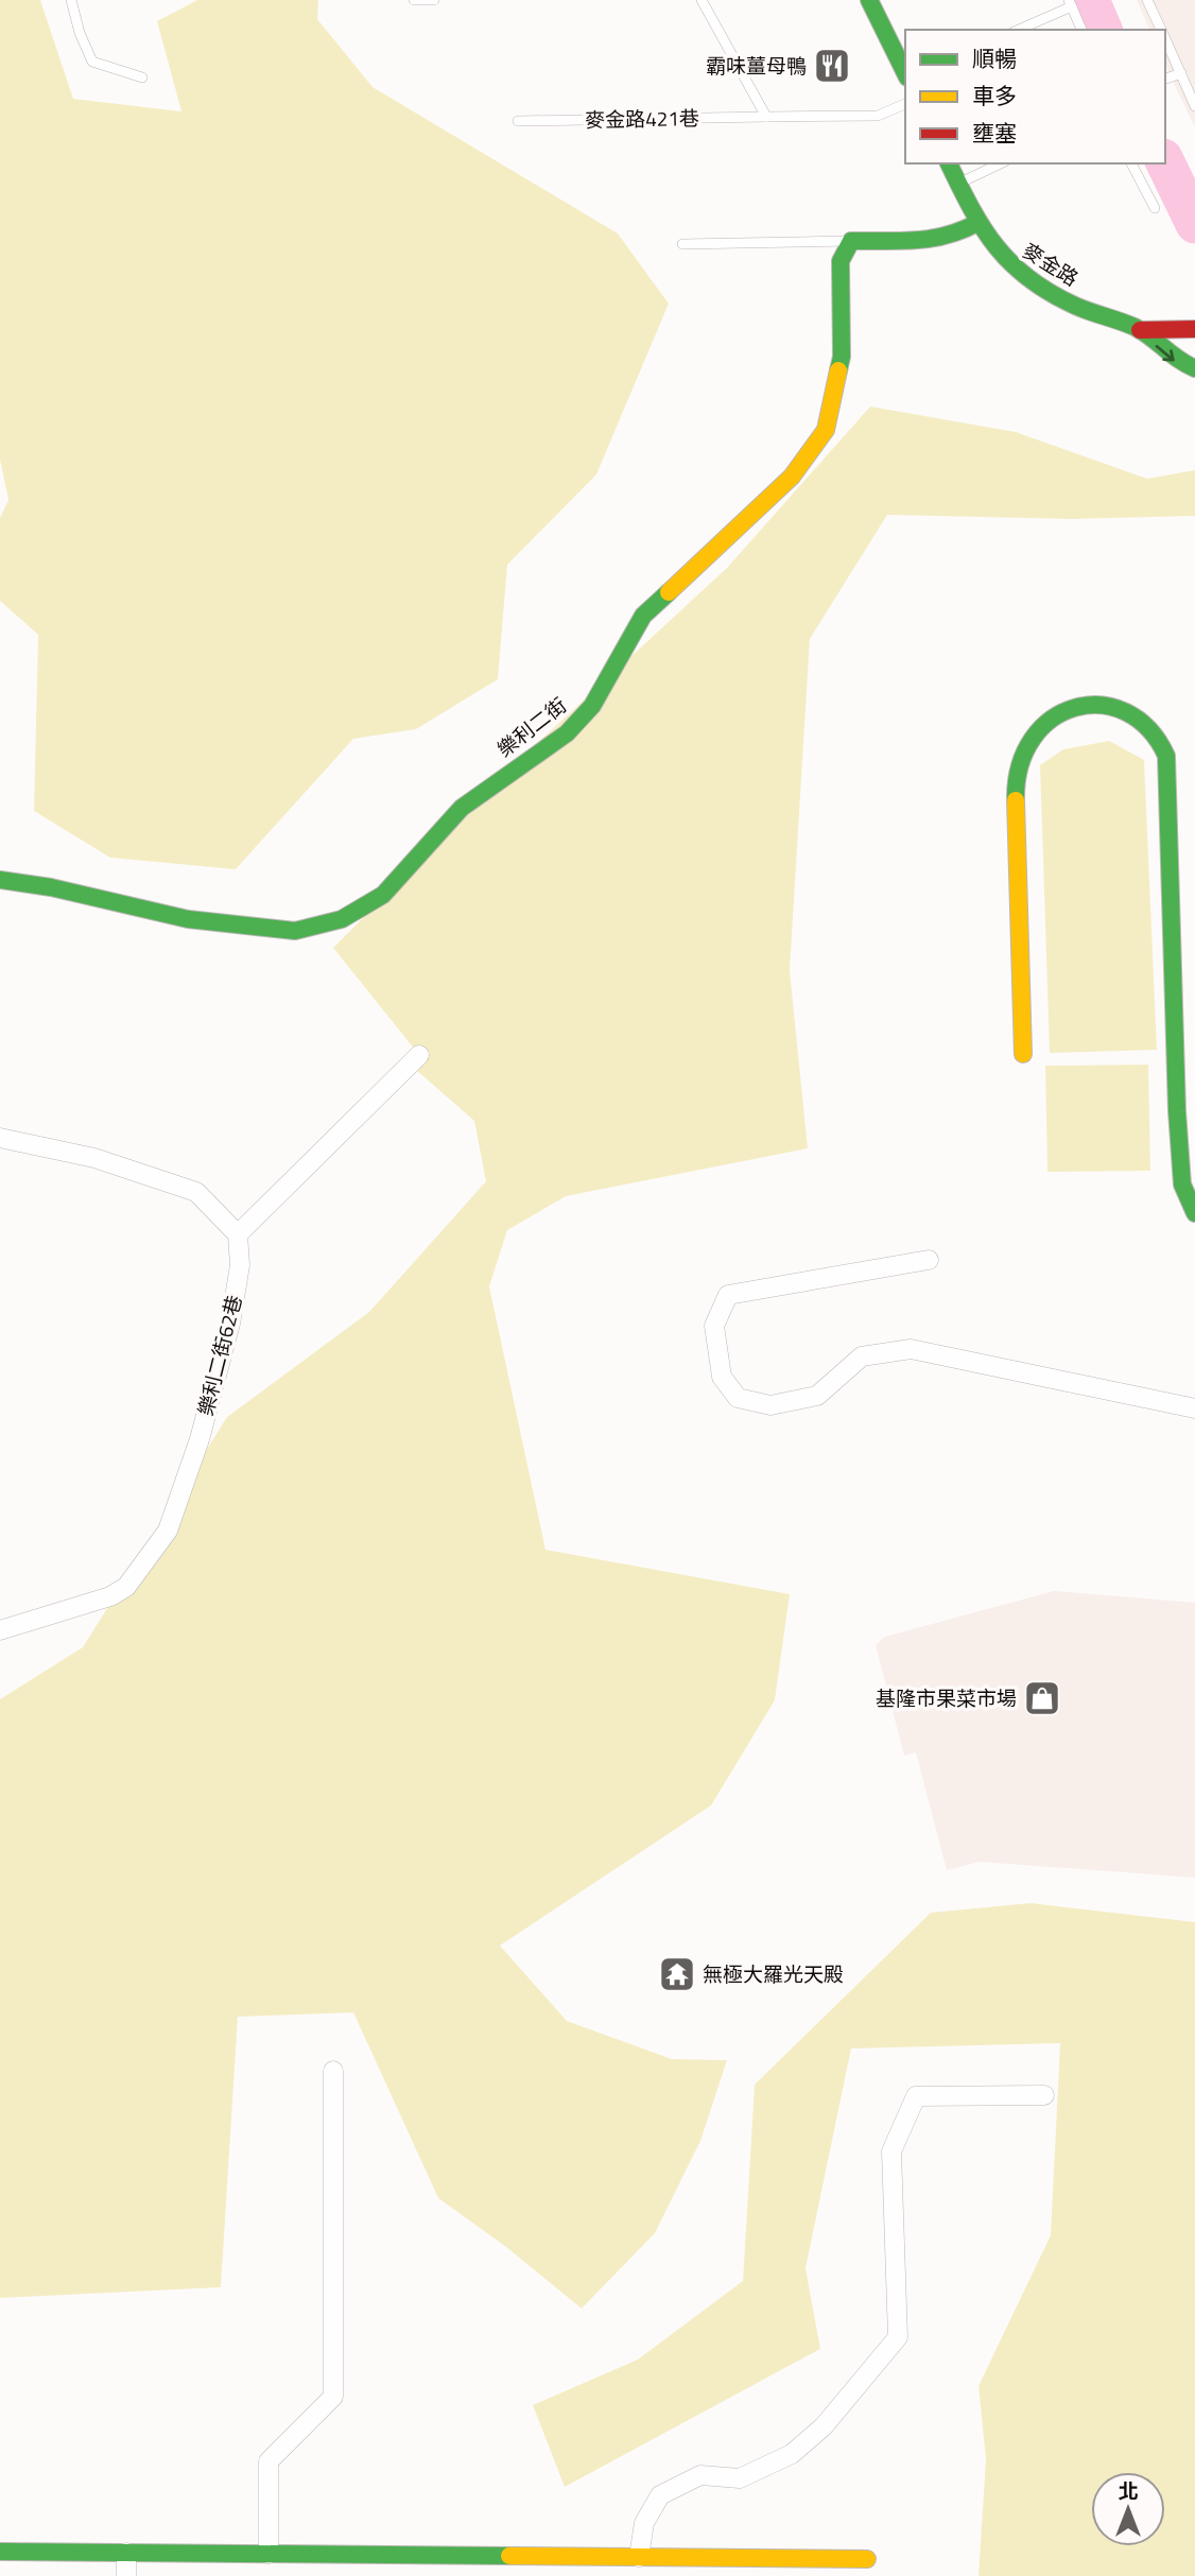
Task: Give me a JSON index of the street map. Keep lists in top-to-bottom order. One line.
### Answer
{"streets":{"street":["麥金路","樂利二街","樂利二街62巷"],"lane":["麥金路421巷"]},"places":{"restaurant":["霸味薑母鴨"],"shop":["基隆市果菜市場"],"temple":["無極大羅光天殿"]},"legend":["順暢","車多","壅塞"],"north":"top"}
